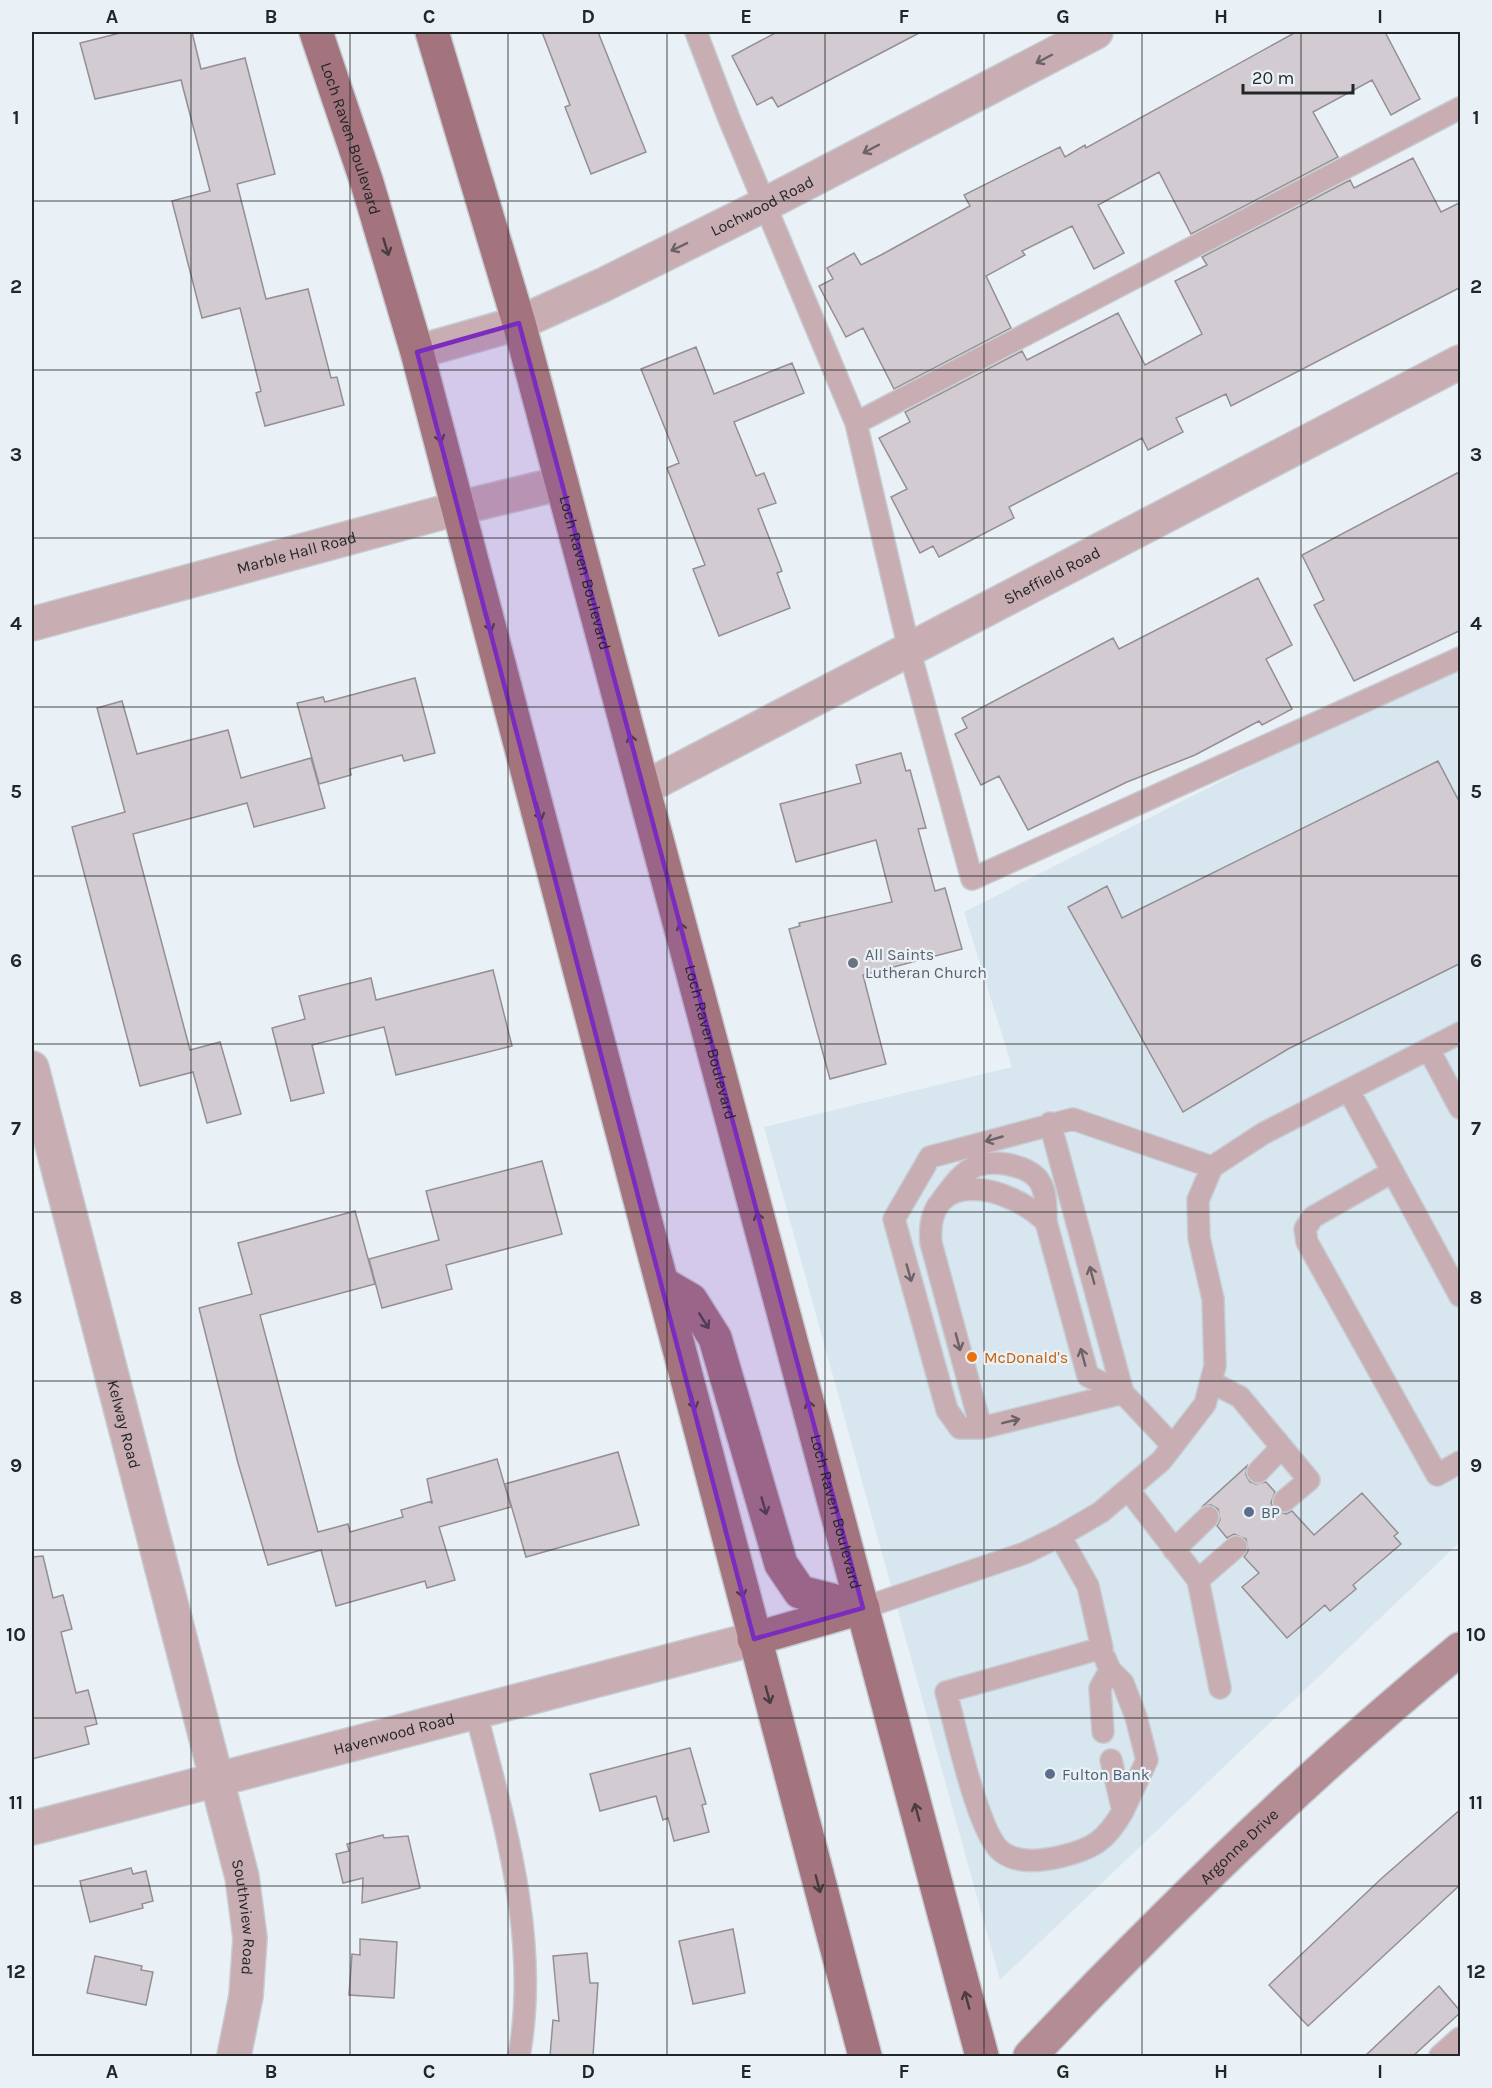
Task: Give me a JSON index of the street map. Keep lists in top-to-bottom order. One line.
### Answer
{"streets":{"main road":["Loch Raven Boulevard","Argonne Drive"],"street":["Lochwood Road","Marble Hall Road","Sheffield Road","Kelway Road","Havenwood Road","Southview Road"]},"crossings":[["Loch Raven Boulevard","Lochwood Road"],["Loch Raven Boulevard","Marble Hall Road"],["Loch Raven Boulevard","Sheffield Road"],["Loch Raven Boulevard","Havenwood Road"],["Kelway Road","Havenwood Road"],["Kelway Road","Southview Road"],["Havenwood Road","Southview Road"]],"one_way":["Lochwood Road"],"places":["All Saints Lutheran Church","McDonald's","BP","Fulton Bank"],"scale_bar":"20 m","grid":{"columns":["A","B","C","D","E","F","G","H","I"],"rows":["1","2","3","4","5","6","7","8","9","10","11","12"]}}
